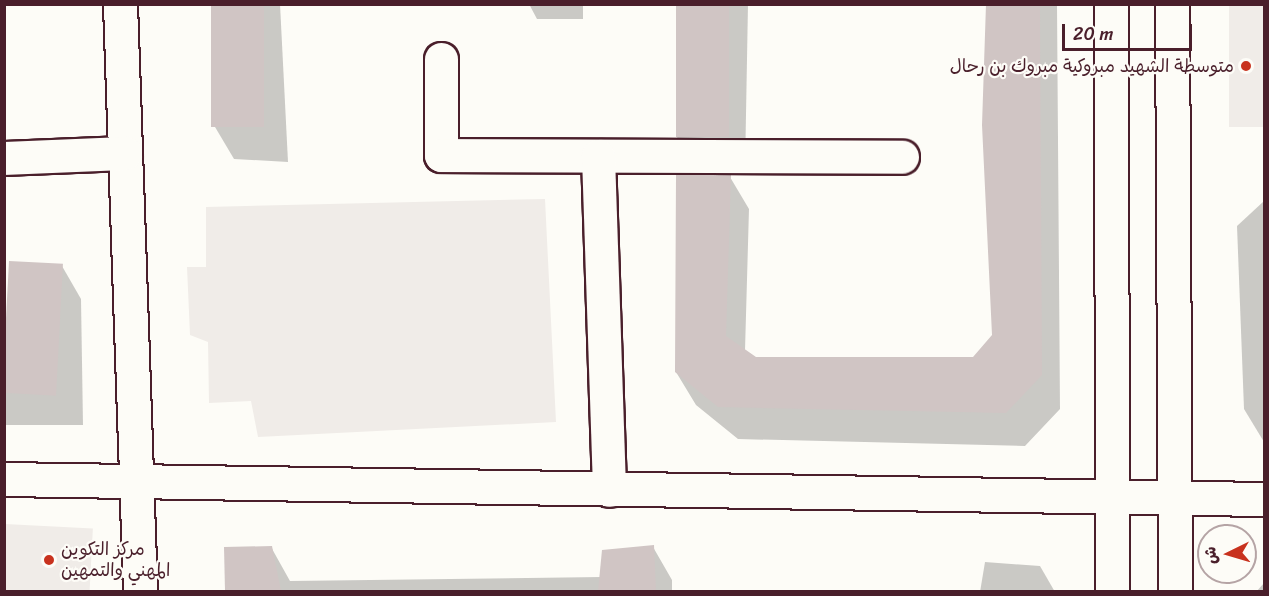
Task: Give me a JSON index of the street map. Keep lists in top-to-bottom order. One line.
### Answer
{"places":["متوسطة الشهيد مبروكية مبروك بن رحال","مركز التكوين المهني والتمهين"],"scale_bar":"20 m","north":"left"}
